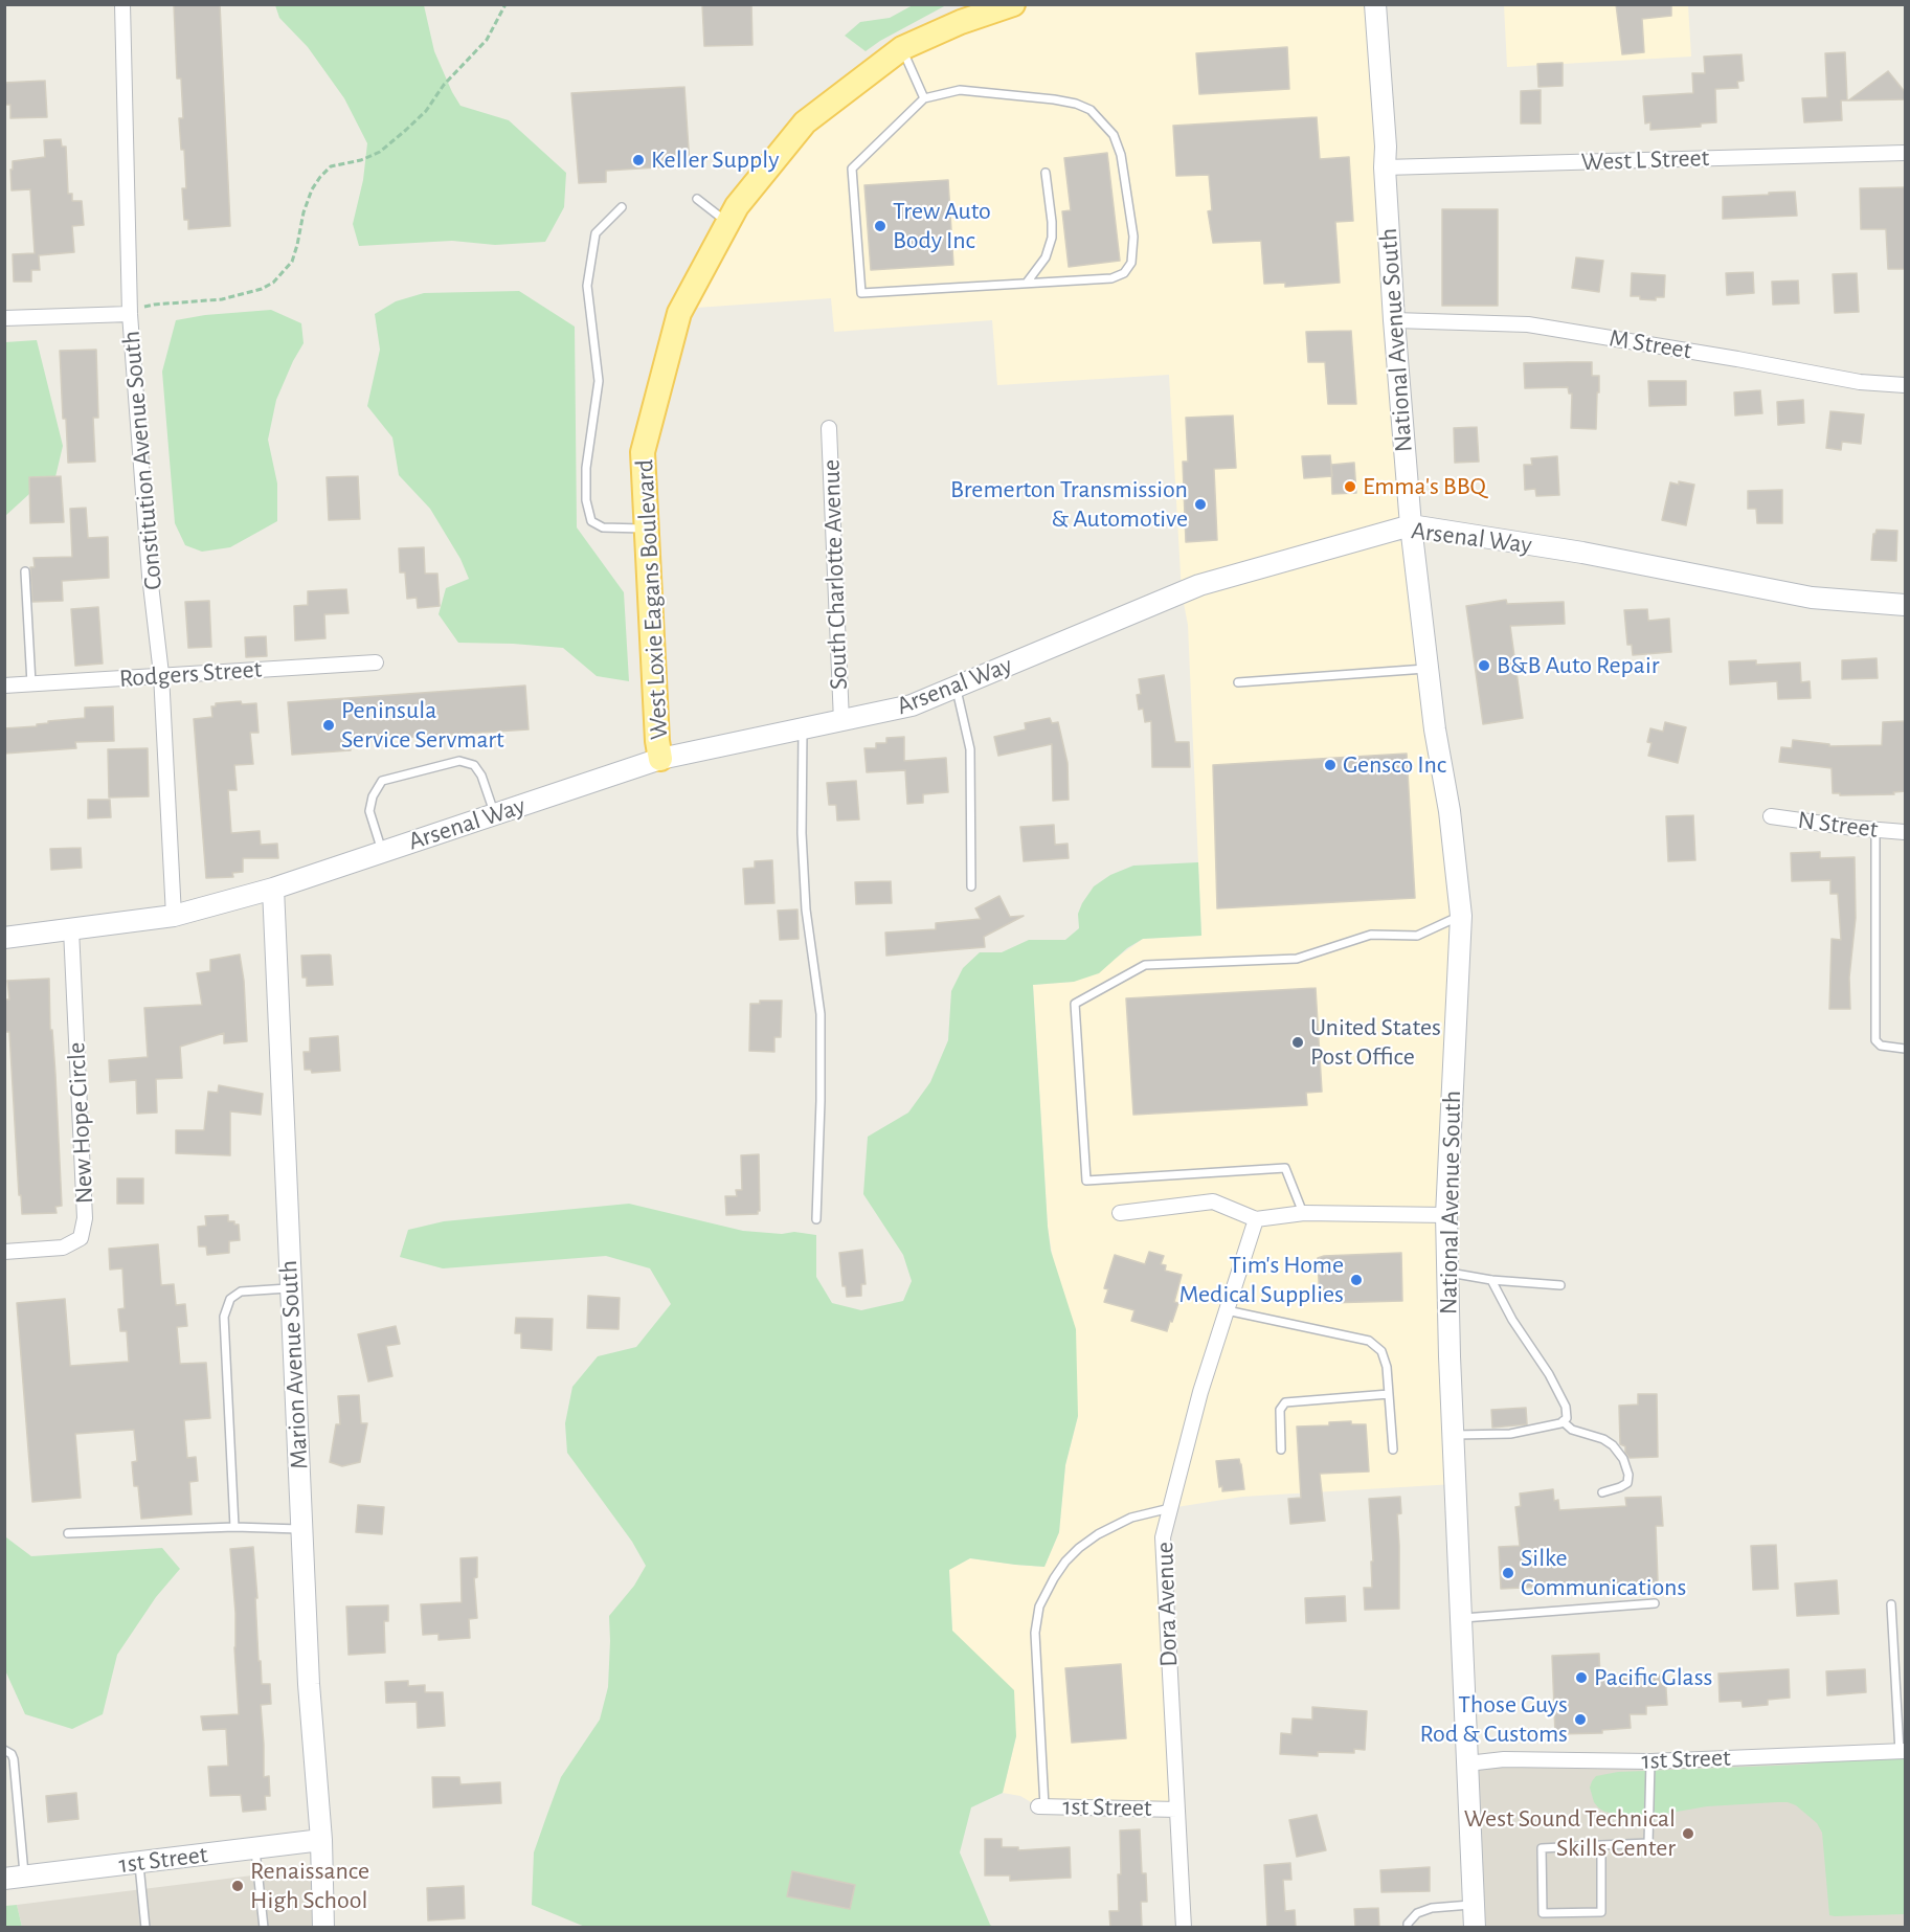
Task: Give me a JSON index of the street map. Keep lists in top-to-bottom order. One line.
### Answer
{"streets":{"main road":["National Avenue South","Arsenal Way","West Loxie Eagans Boulevard","Marion Avenue South","1st Street"],"street":["West L Street","M Street","Constitution Avenue South","South Charlotte Avenue","Rodgers Street","N Street","New Hope Circle","Dora Avenue"]},"crossings":[["West L Street","National Avenue South"],["National Avenue South","M Street"],["National Avenue South","Arsenal Way"],["National Avenue South","1st Street"],["Constitution Avenue South","Arsenal Way"],["Constitution Avenue South","Rodgers Street"],["Arsenal Way","South Charlotte Avenue"],["Arsenal Way","West Loxie Eagans Boulevard"],["Arsenal Way","New Hope Circle"],["Arsenal Way","Marion Avenue South"],["Marion Avenue South","1st Street"],["Dora Avenue","1st Street"]],"places":["Keller Supply","Trew Auto Body Inc","Emma's BBQ","Bremerton Transmission & Automotive","B&B Auto Repair","Peninsula Service Servmart","Gensco Inc","United States Post Office","Tim's Home Medical Supplies","Silke Communications","Pacific Glass","Those Guys Rod & Customs","West Sound Technical Skills Center","Renaissance High School"]}
